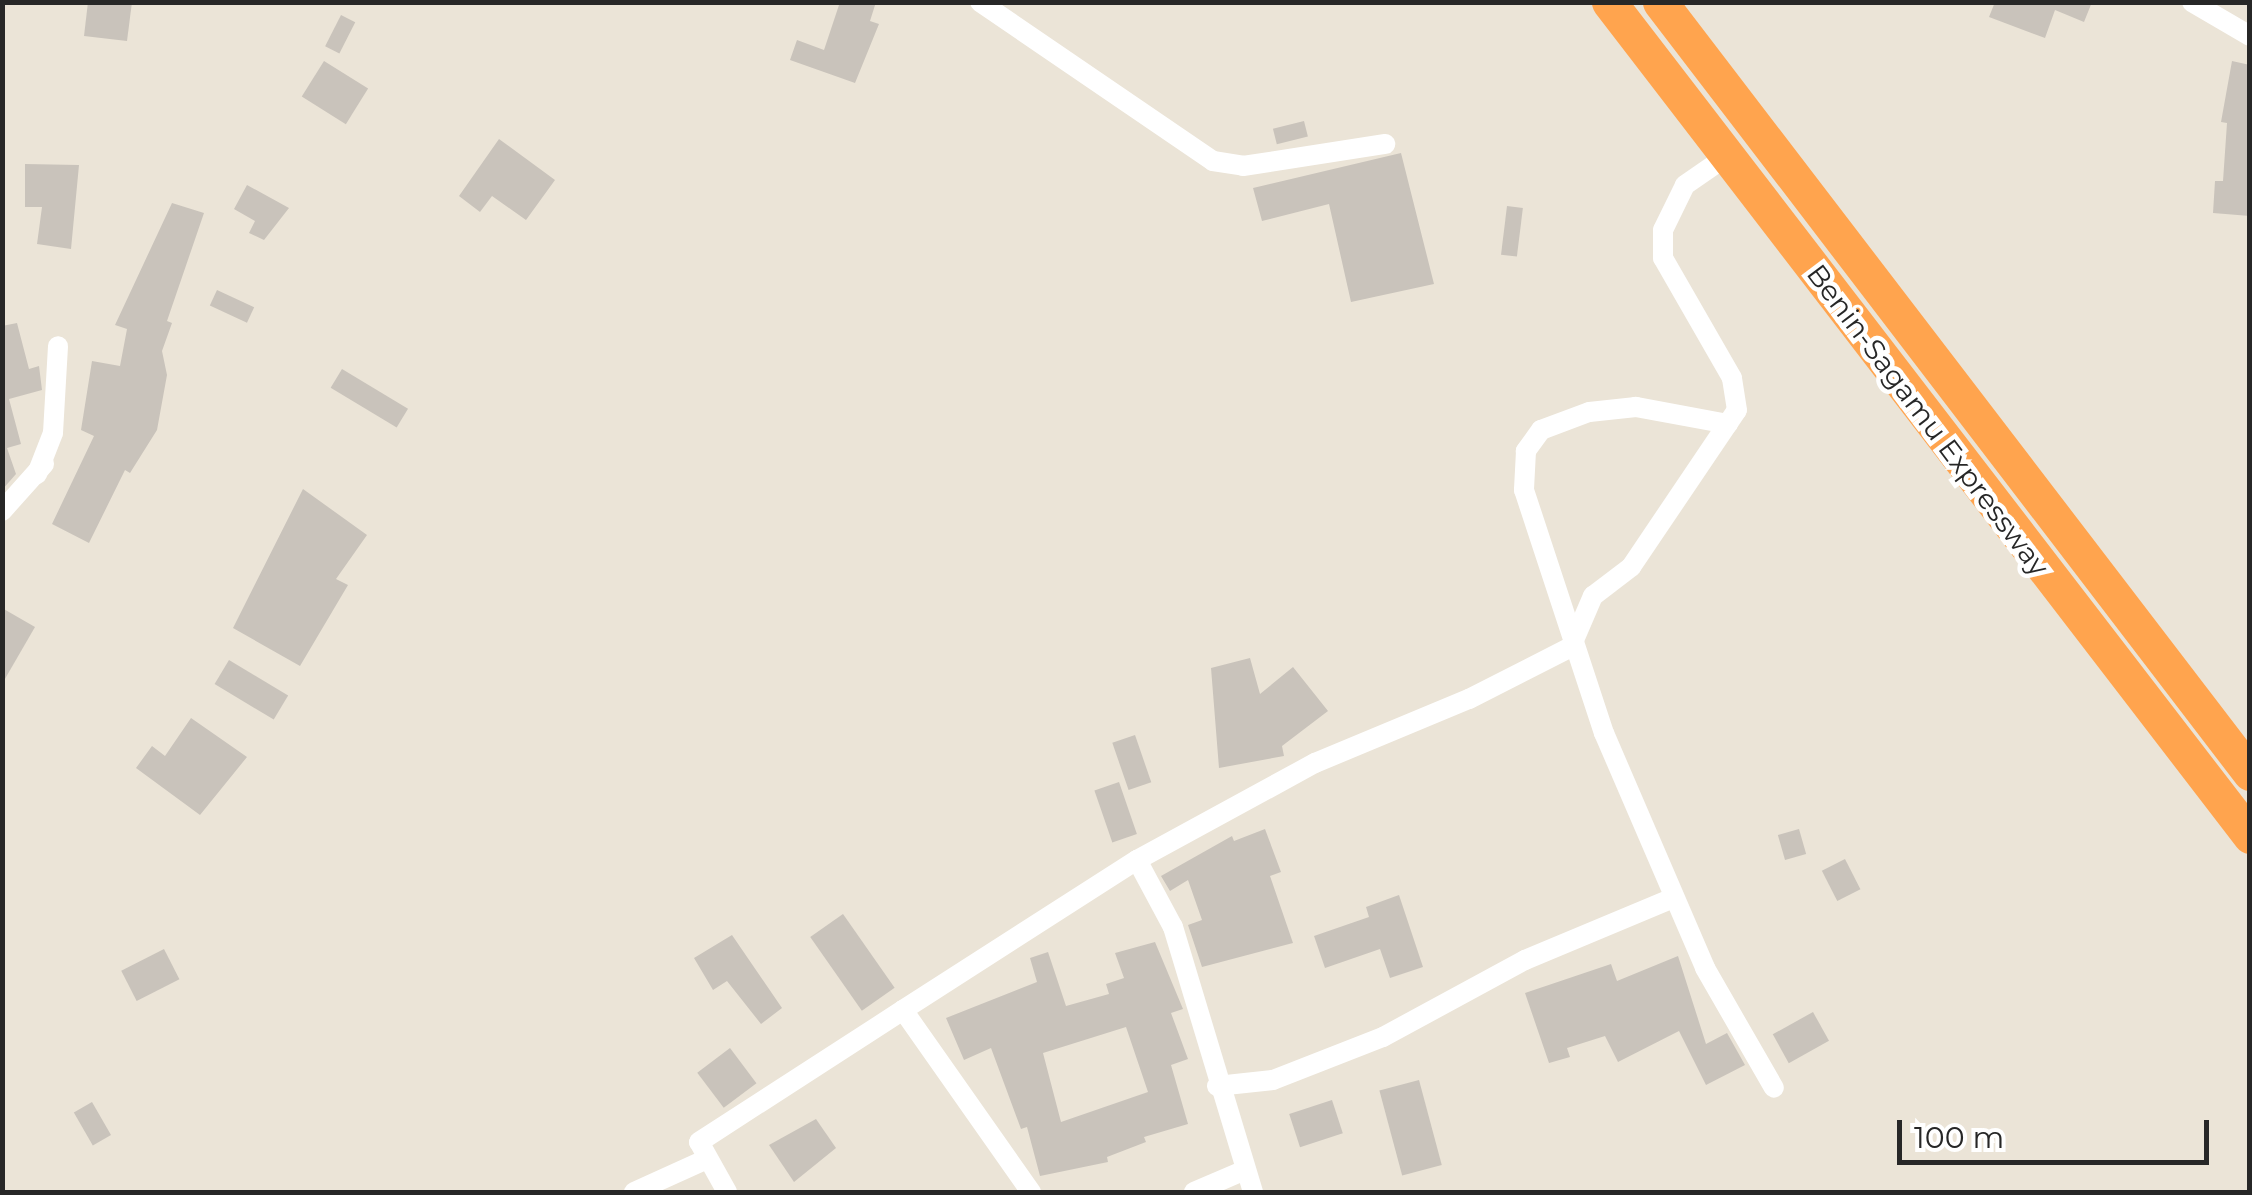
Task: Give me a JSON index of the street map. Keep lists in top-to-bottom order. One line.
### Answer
{"streets":{"highway":["Benin-Sagamu Expressway"]},"scale_bar":"100 m"}
